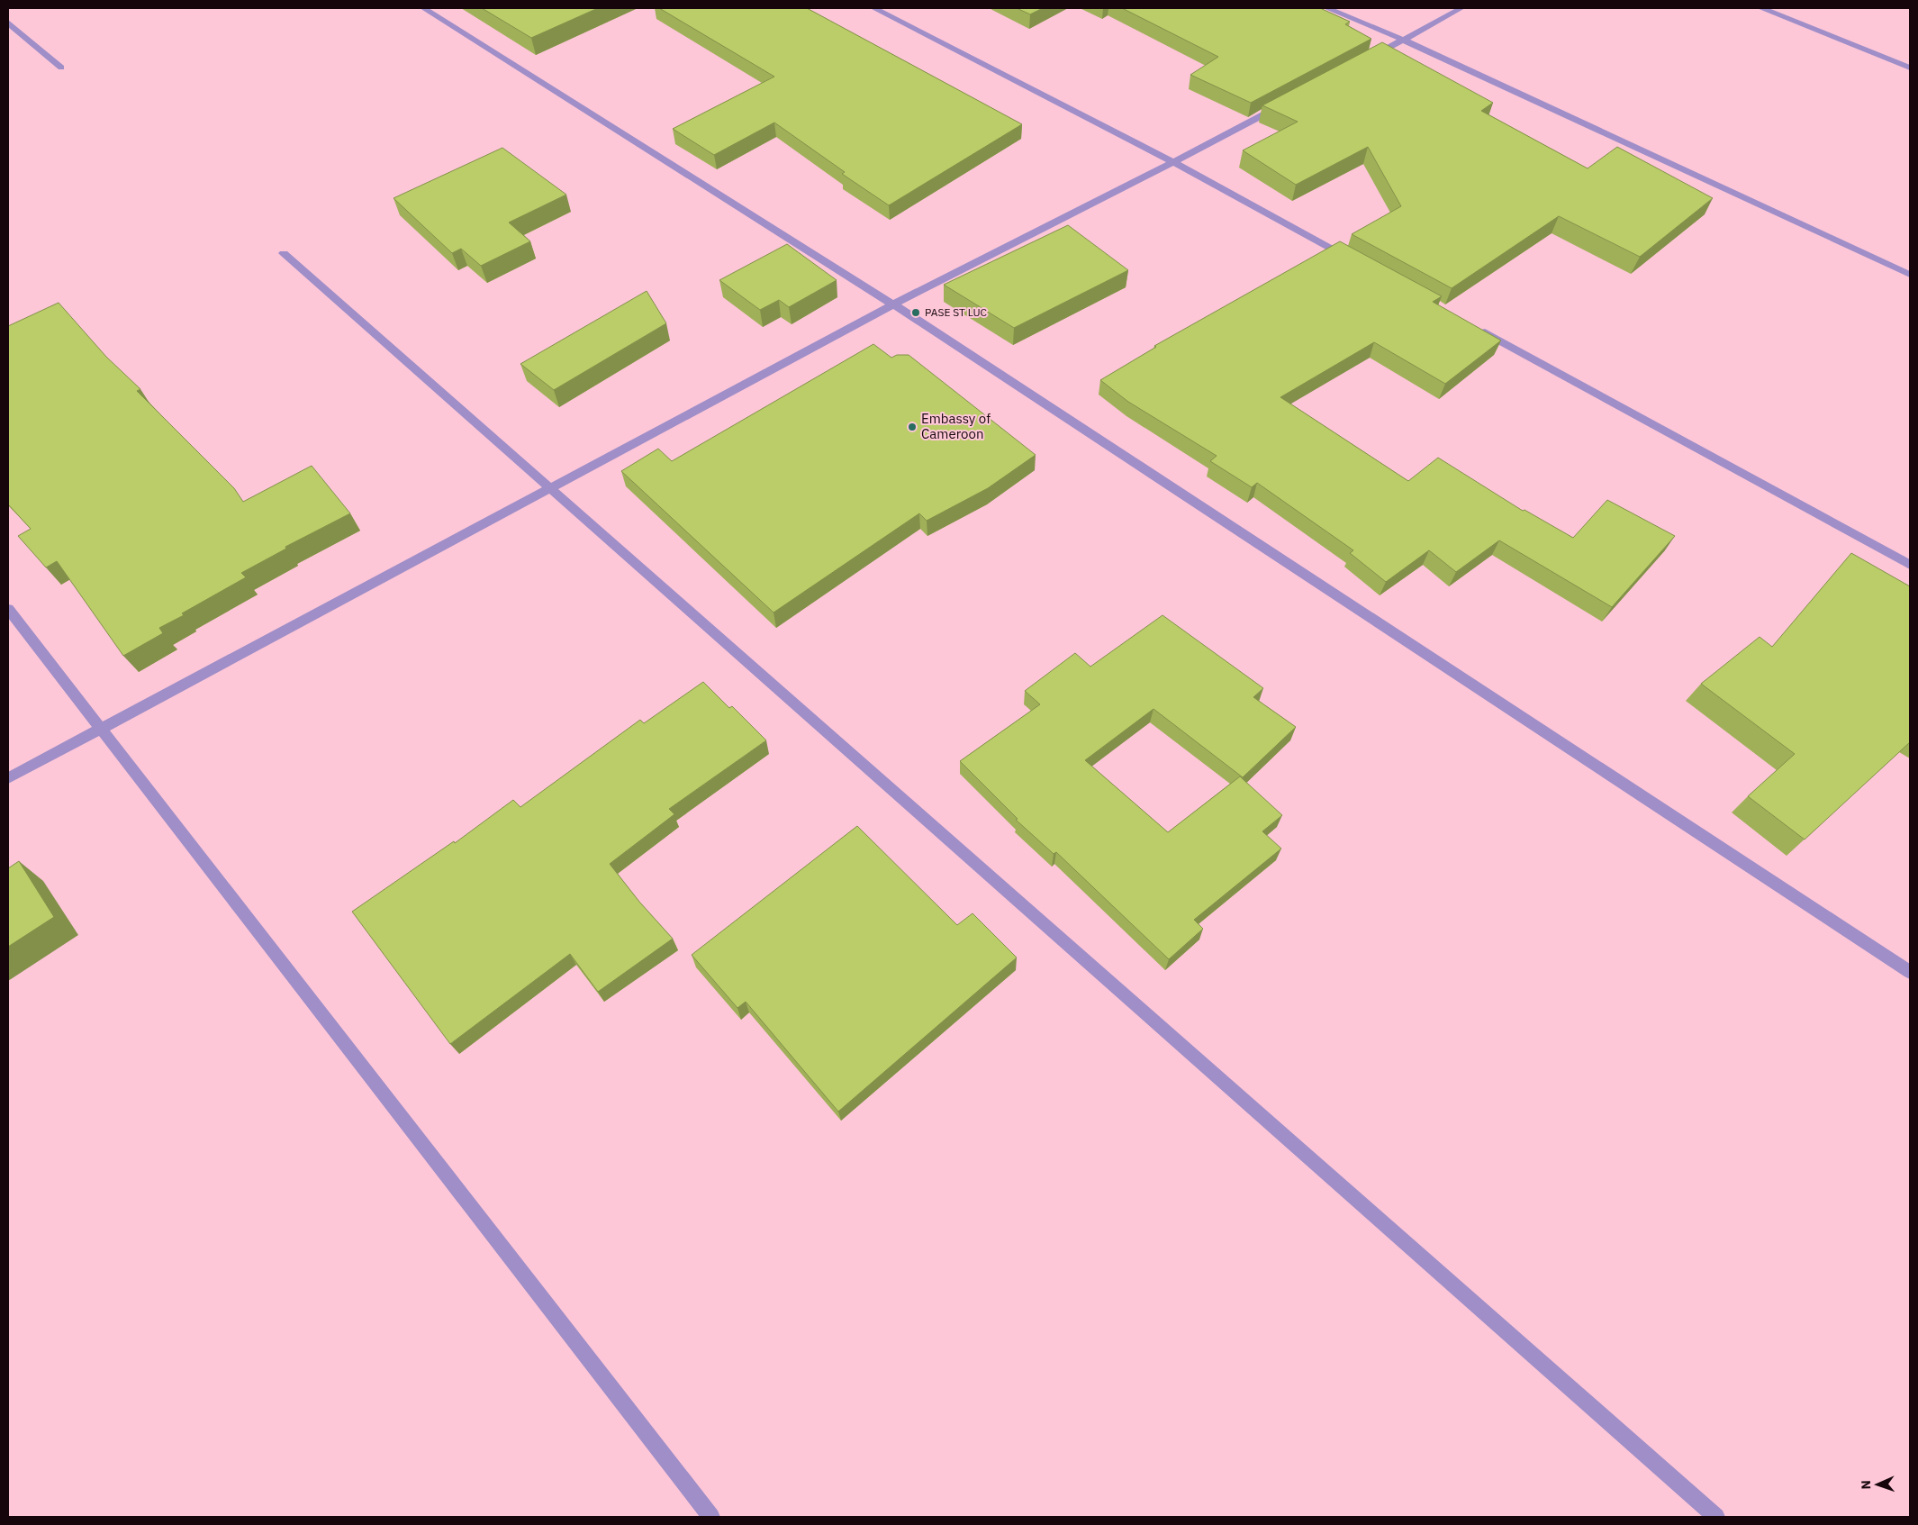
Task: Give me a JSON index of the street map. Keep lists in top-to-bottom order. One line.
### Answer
{"places":["PASE ST LUC","Embassy of Cameroon"],"north":"left"}
